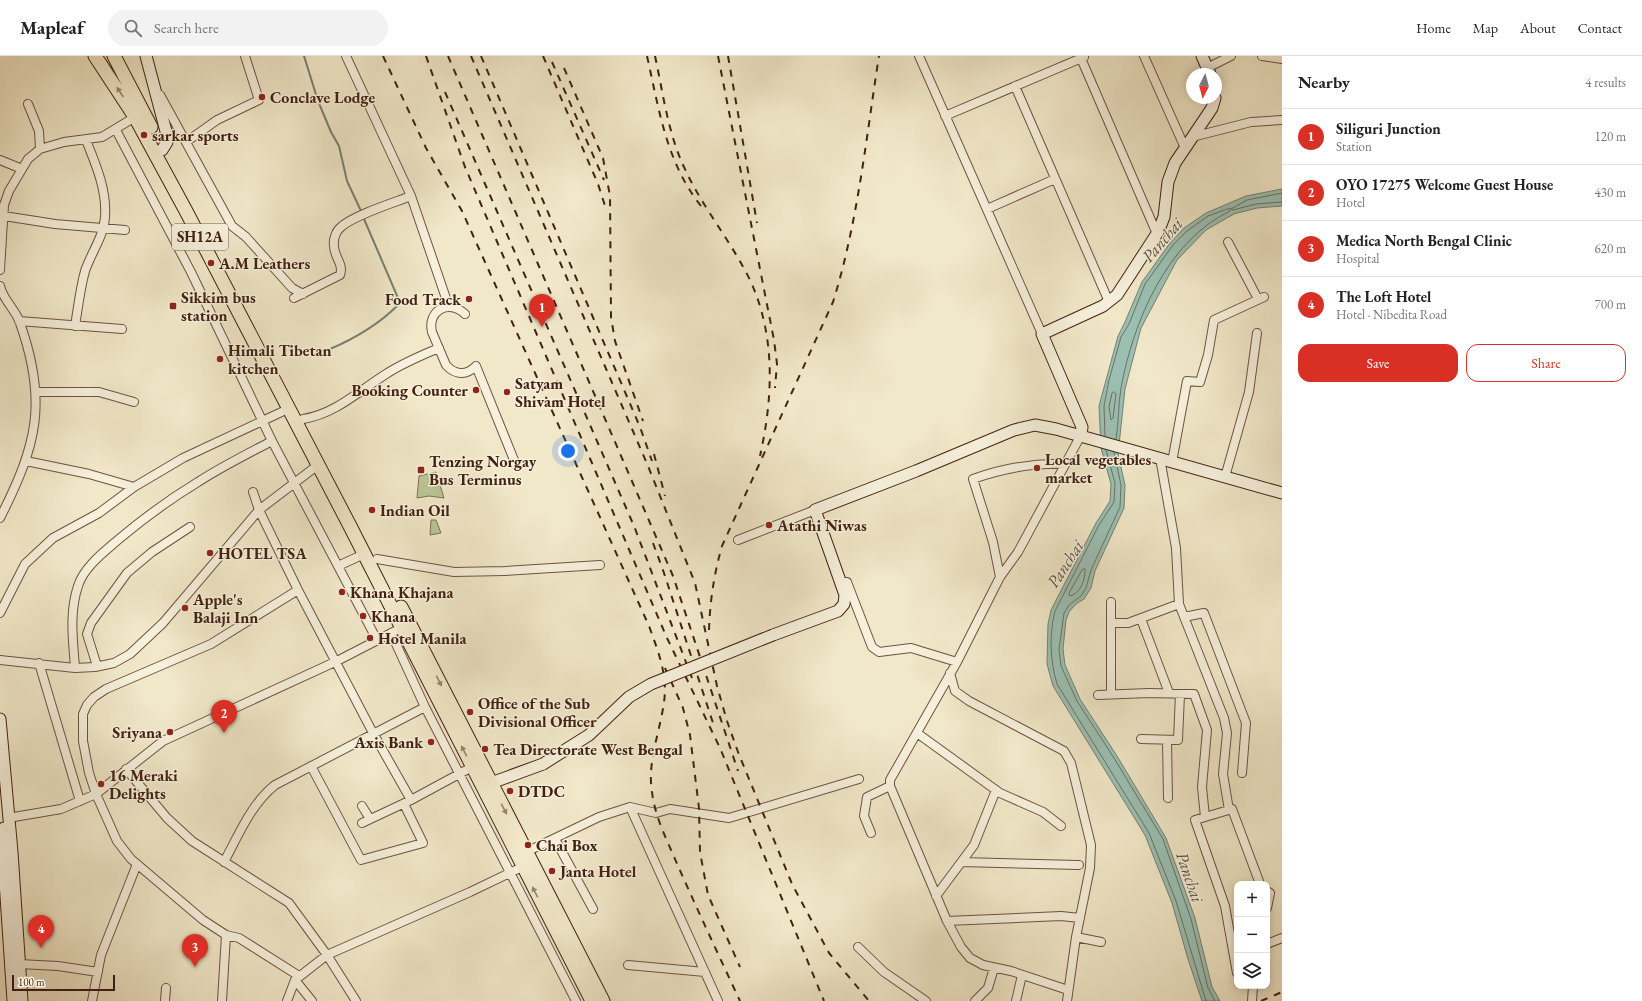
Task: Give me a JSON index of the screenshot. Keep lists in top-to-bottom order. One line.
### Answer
{"streets":{"main road":["SH12A"]},"water":["Panchai"],"places":{"other":["Conclave Lodge","sarkar sports","A.M Leathers","Food Track","Himali Tibetan kitchen","Booking Counter","Satyam Shivam Hotel","Local vegetables market","Indian Oil","Atathi Niwas","HOTEL TSA","Khana Khajana","Apple's Balaji Inn","Khana","Hotel Manila","Office of the Sub Divisional Officer","Sriyana","Axis Bank","Tea Directorate West Bengal","16 Meraki Delights","DTDC","Chai Box","Janta Hotel"],"transit":["Sikkim bus station","Tenzing Norgay Bus Terminus"]},"scale_bar":"100 m","north":"bottom","page":{"header":"Mapleaf","search":"Search here","nav":["Home","Map","About","Contact"],"heading":["Nearby","4 results"],"list":[{"mark":"1","name":"Siliguri Junction","note":"Station","value":"120 m"},{"mark":"2","name":"OYO 17275 Welcome Guest House","note":"Hotel","value":"430 m"},{"mark":"3","name":"Medica North Bengal Clinic","note":"Hospital","value":"620 m"},{"mark":"4","name":"The Loft Hotel","note":"Hotel · Nibedita Road","value":"700 m"}],"pins":["1","2","4","3"],"buttons":["Save","Share"],"map_buttons":["+","−"],"scale":"100 m"}}
